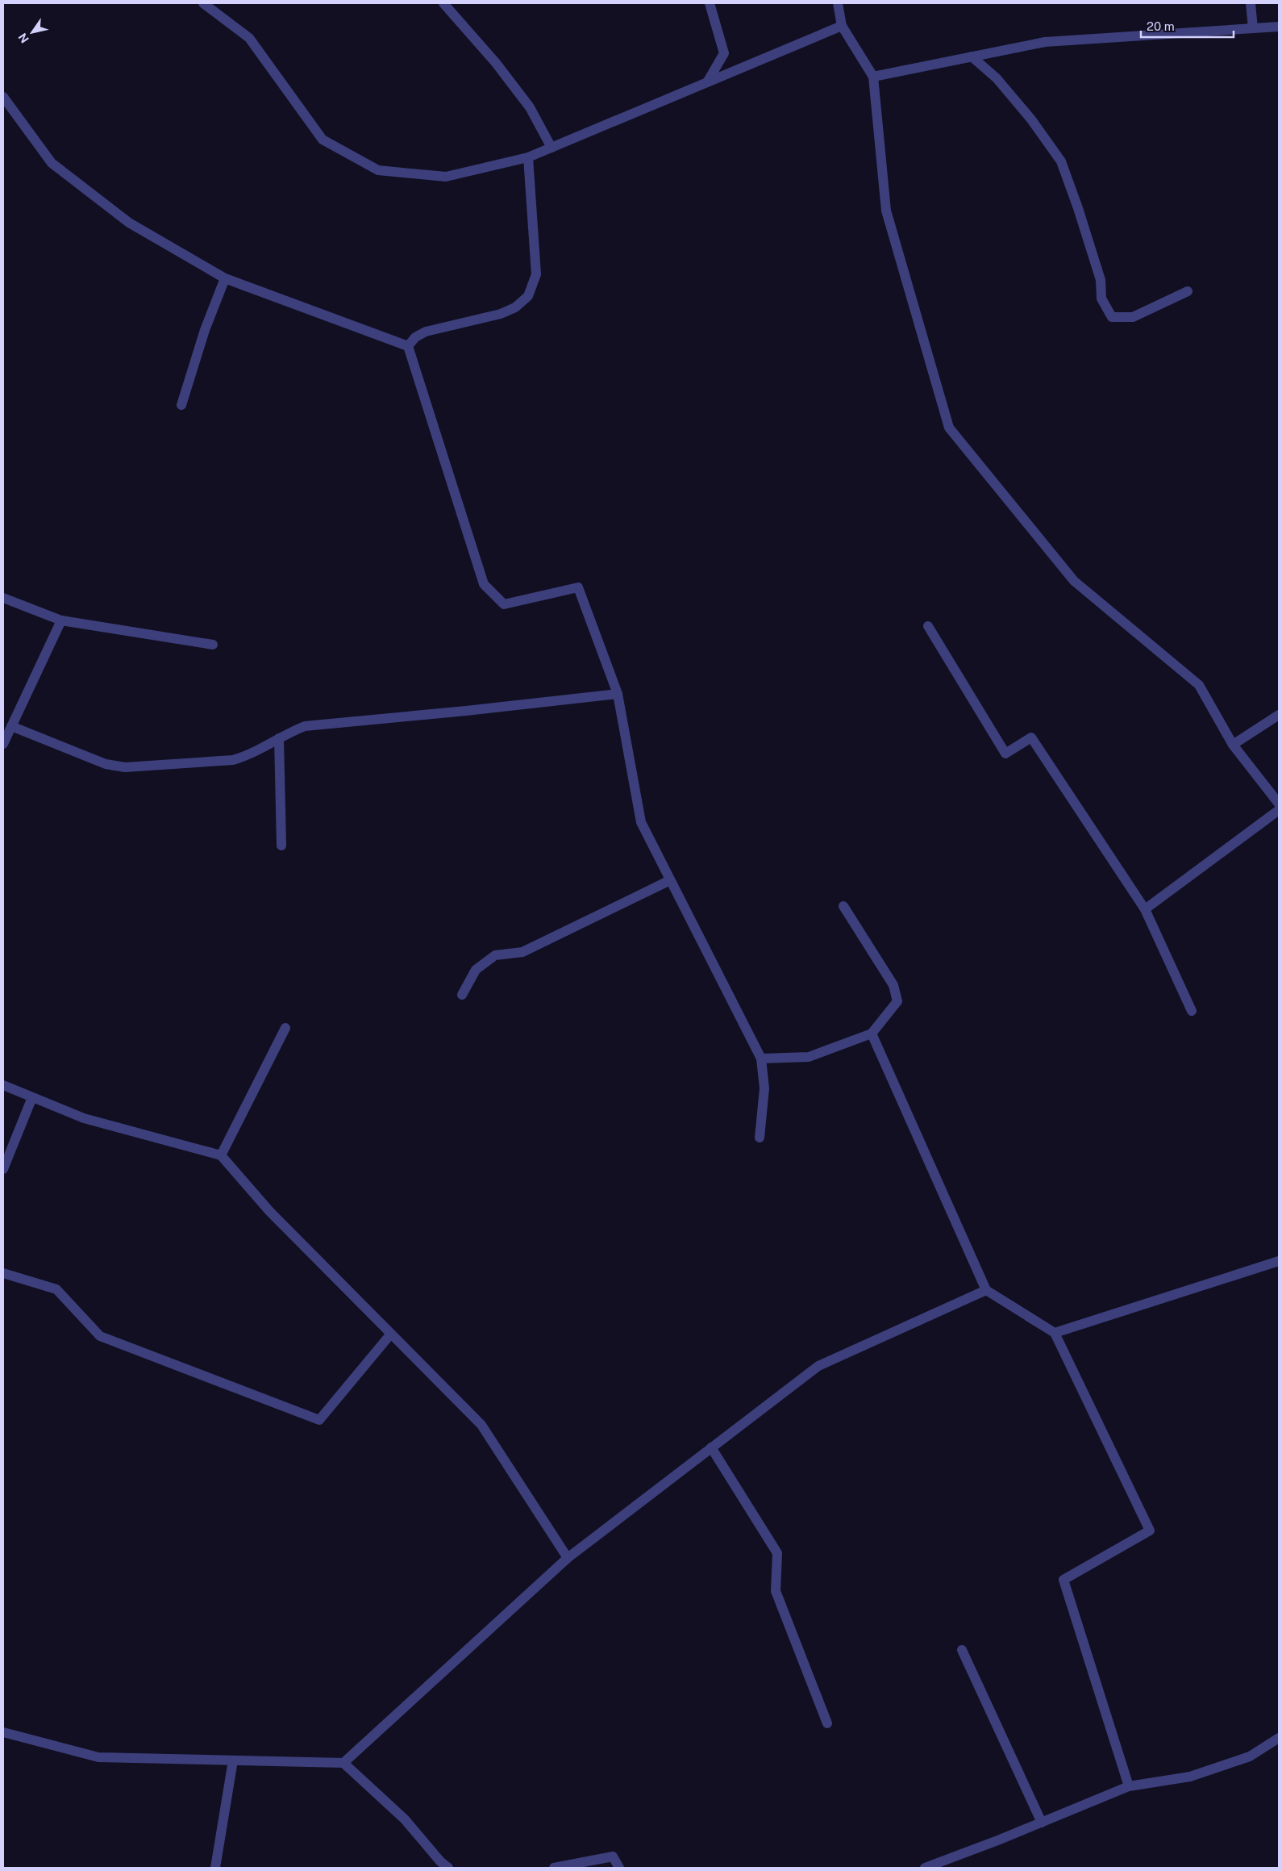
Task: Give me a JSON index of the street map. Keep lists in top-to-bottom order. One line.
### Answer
{"scale_bar":"20 m","north":"bottom left"}
